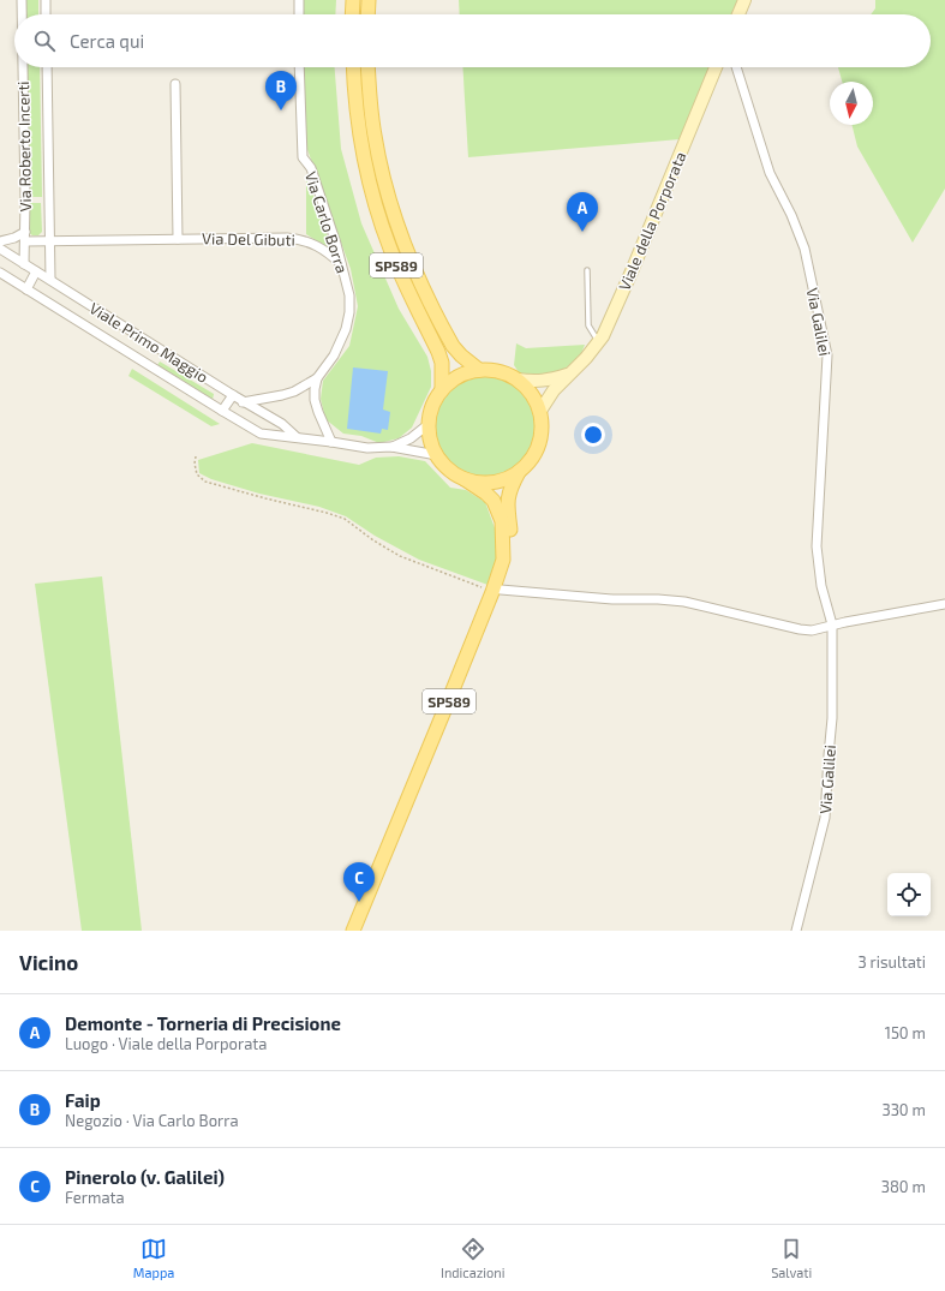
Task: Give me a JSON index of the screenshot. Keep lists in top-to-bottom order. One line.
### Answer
{"streets":{"main road":["SP589"],"street":["Via Roberto Incerti","Viale della Porporata","Via Carlo Borra","Via Del Gibuti","Via Galilei","Viale Primo Maggio"]},"crossings":[["Via Roberto Incerti","Via Del Gibuti"],["Via Roberto Incerti","Viale Primo Maggio"],["Viale della Porporata","SP589"],["Via Carlo Borra","Via Del Gibuti"],["Via Carlo Borra","Viale Primo Maggio"]],"north":"bottom","page":{"search":"Cerca qui","pins":["B","A","C"],"heading":["Vicino","3 risultati"],"list":[{"mark":"A","name":"Demonte - Torneria di Precisione","note":"Luogo · Viale della Porporata","value":"150 m"},{"mark":"B","name":"Faip","note":"Negozio · Via Carlo Borra","value":"330 m"},{"mark":"C","name":"Pinerolo (v. Galilei)","note":"Fermata","value":"380 m"}],"nav":["Mappa","Indicazioni","Salvati"]}}
